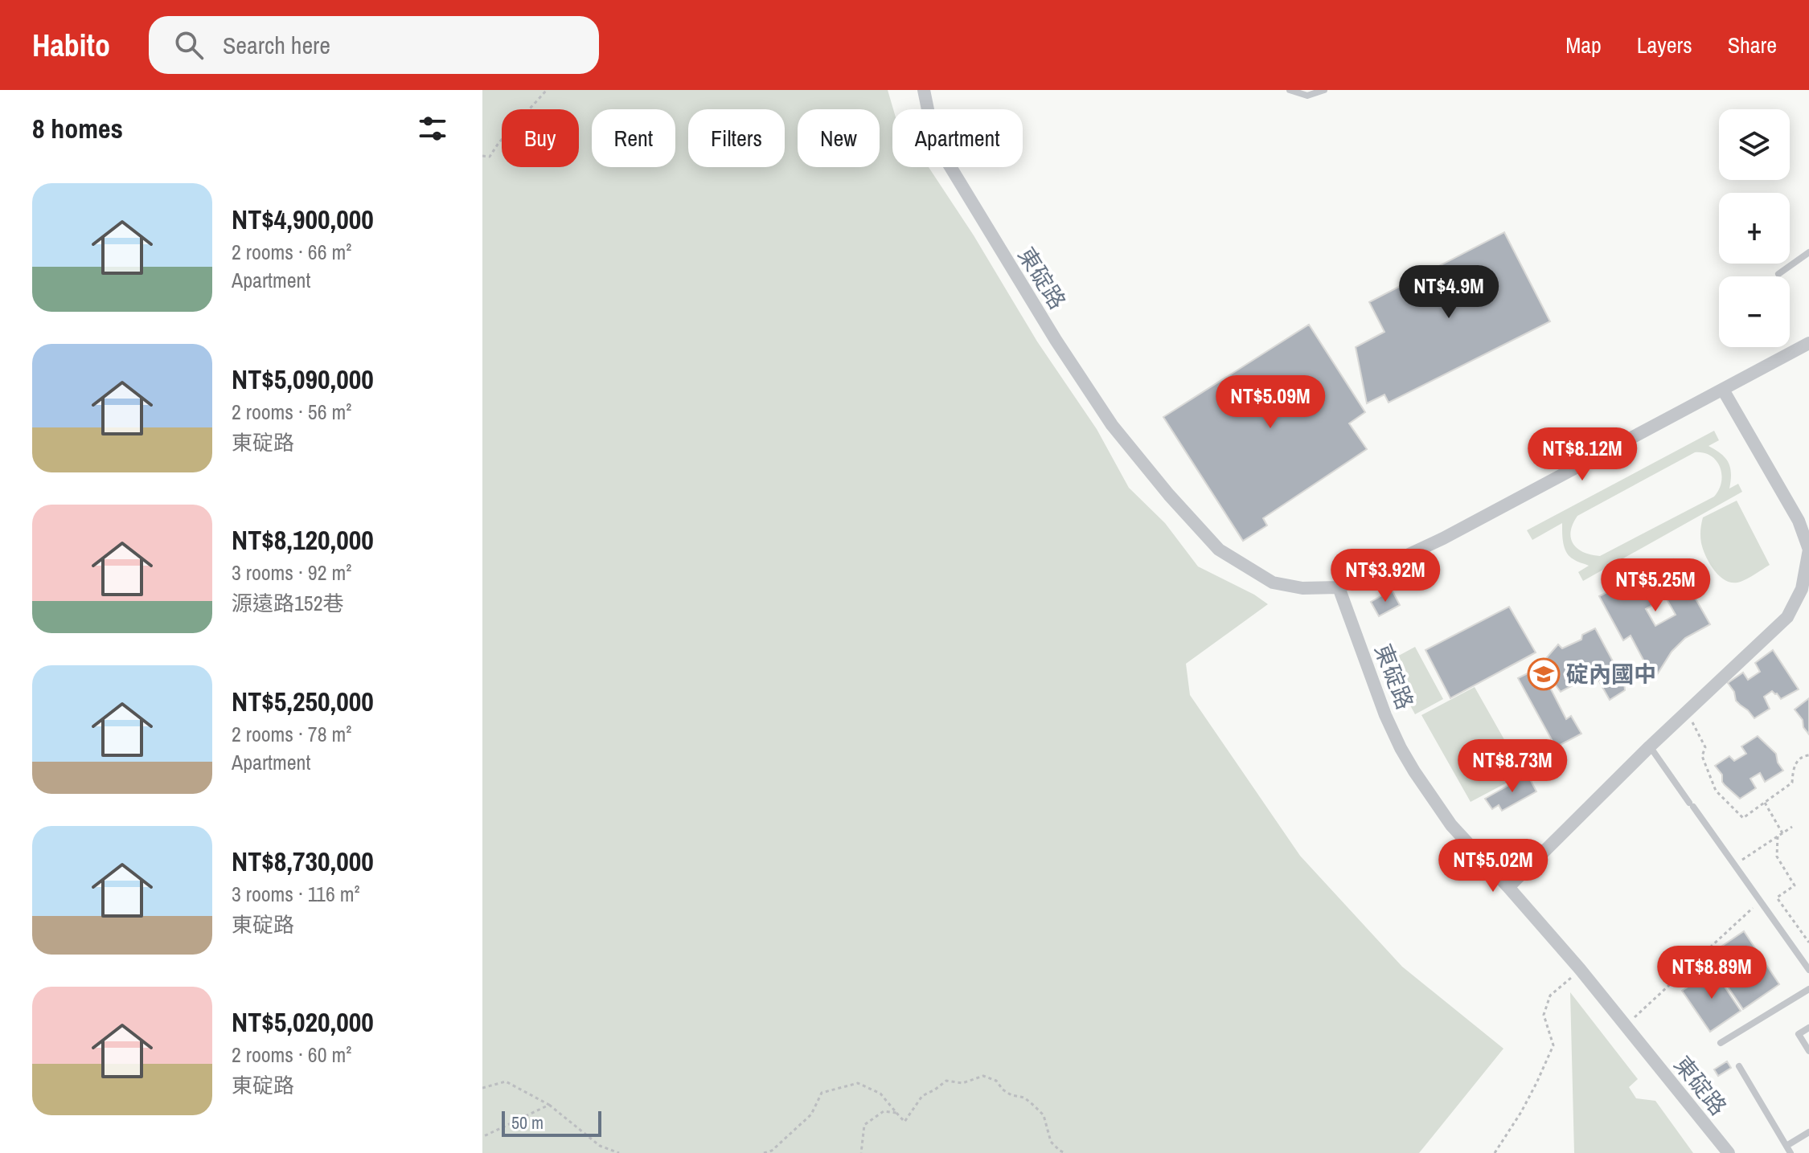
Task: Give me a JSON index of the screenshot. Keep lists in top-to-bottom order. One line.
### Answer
{"streets":{"street":["東碇路"]},"places":{"school or university":["碇內國中"]},"scale_bar":"50 m","page":{"header":"Habito","search":"Search here","nav":["Map","Layers","Share"],"heading":"8 homes","map_buttons":["+","−"],"chip":["Buy","Rent","Filters","New","Apartment"],"list":[{"name":"NT$4,900,000","note":"2 rooms · 66 m² · Apartment"},{"name":"NT$5,090,000","note":"2 rooms · 56 m² · 東碇路"},{"name":"NT$8,120,000","note":"3 rooms · 92 m² · 源遠路152巷"},{"name":"NT$5,250,000","note":"2 rooms · 78 m² · Apartment"},{"name":"NT$8,730,000","note":"3 rooms · 116 m² · 東碇路"},{"name":"NT$5,020,000","note":"2 rooms · 60 m² · 東碇路"}],"price":["NT$4.9M","NT$5.09M","NT$8.12M","NT$3.92M","NT$5.25M","NT$8.73M","NT$5.02M","NT$8.89M"],"scale":"50 m"}}
